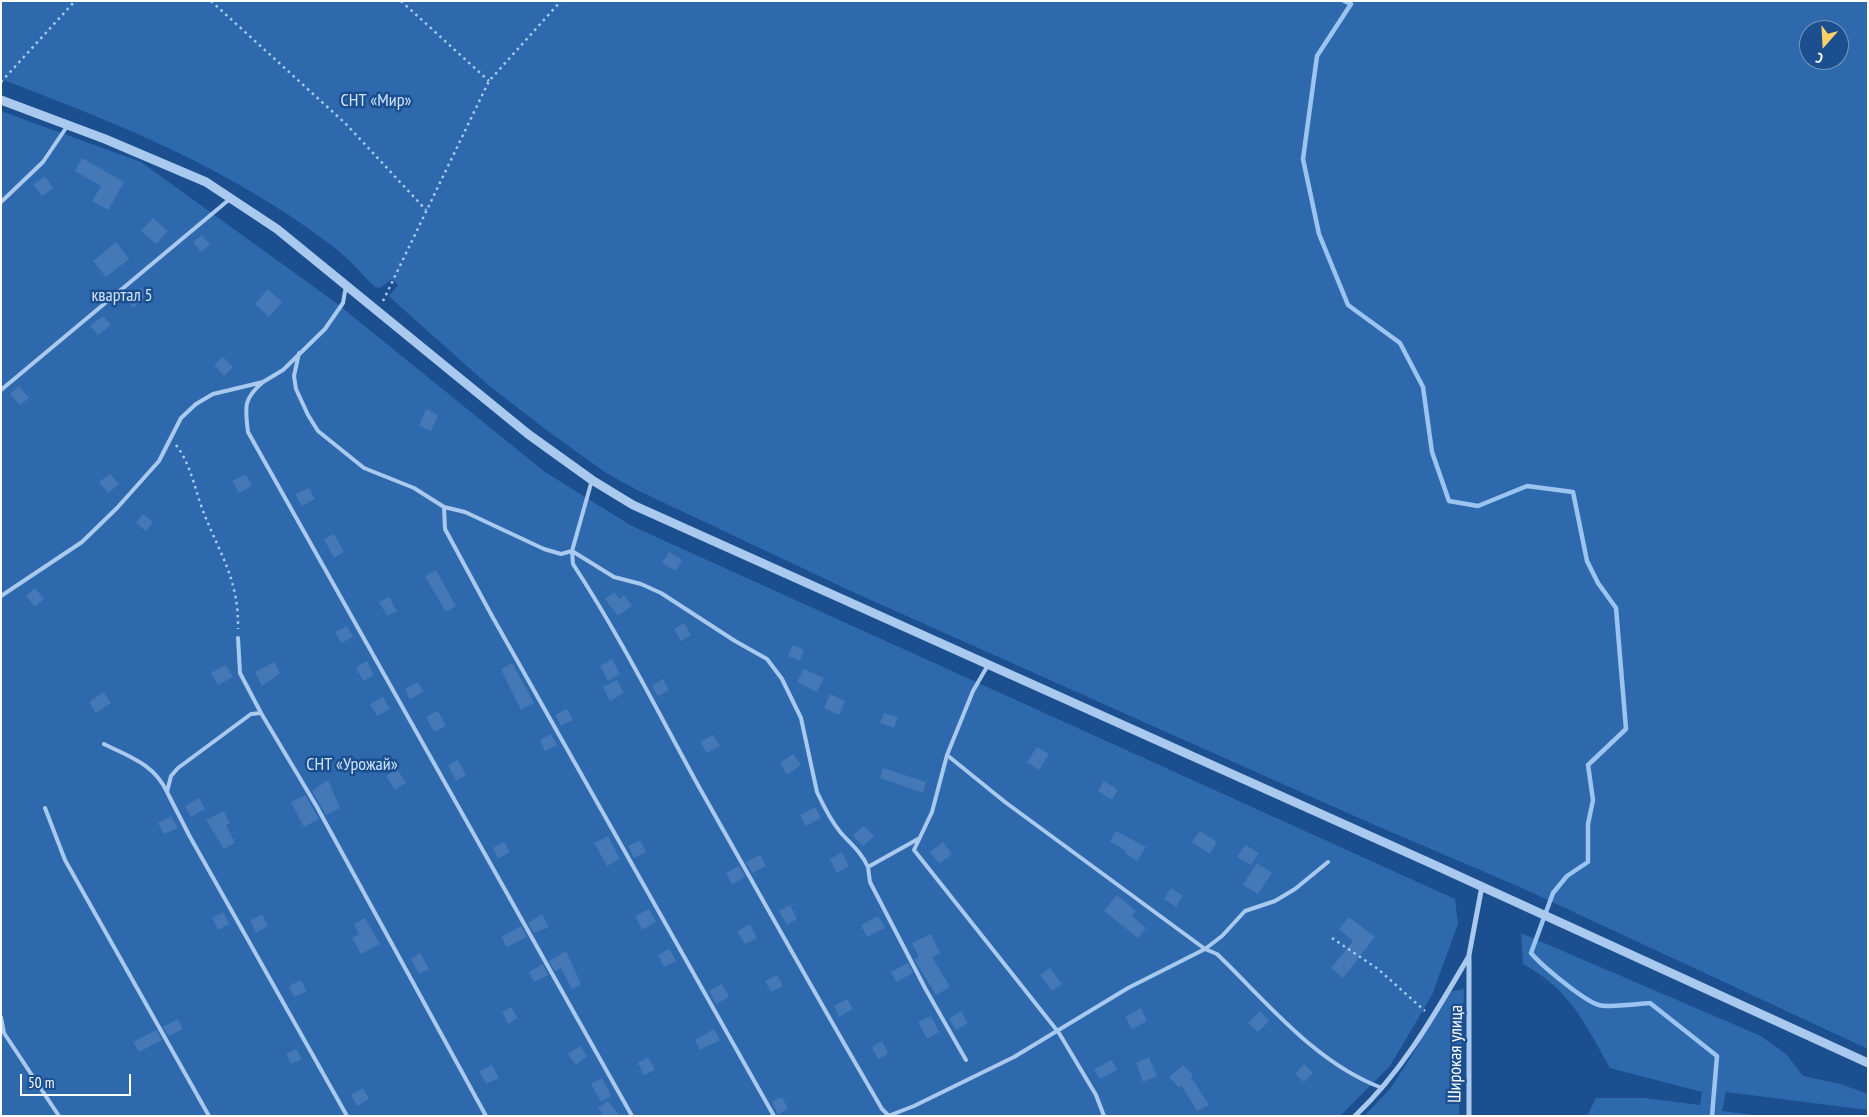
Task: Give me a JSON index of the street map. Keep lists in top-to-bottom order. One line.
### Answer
{"streets":{"street":["Широкая улица"]},"parks":["СНТ «Мир»","квартал 5","СНТ «Урожай»"],"scale_bar":"50 m","north":"bottom"}
